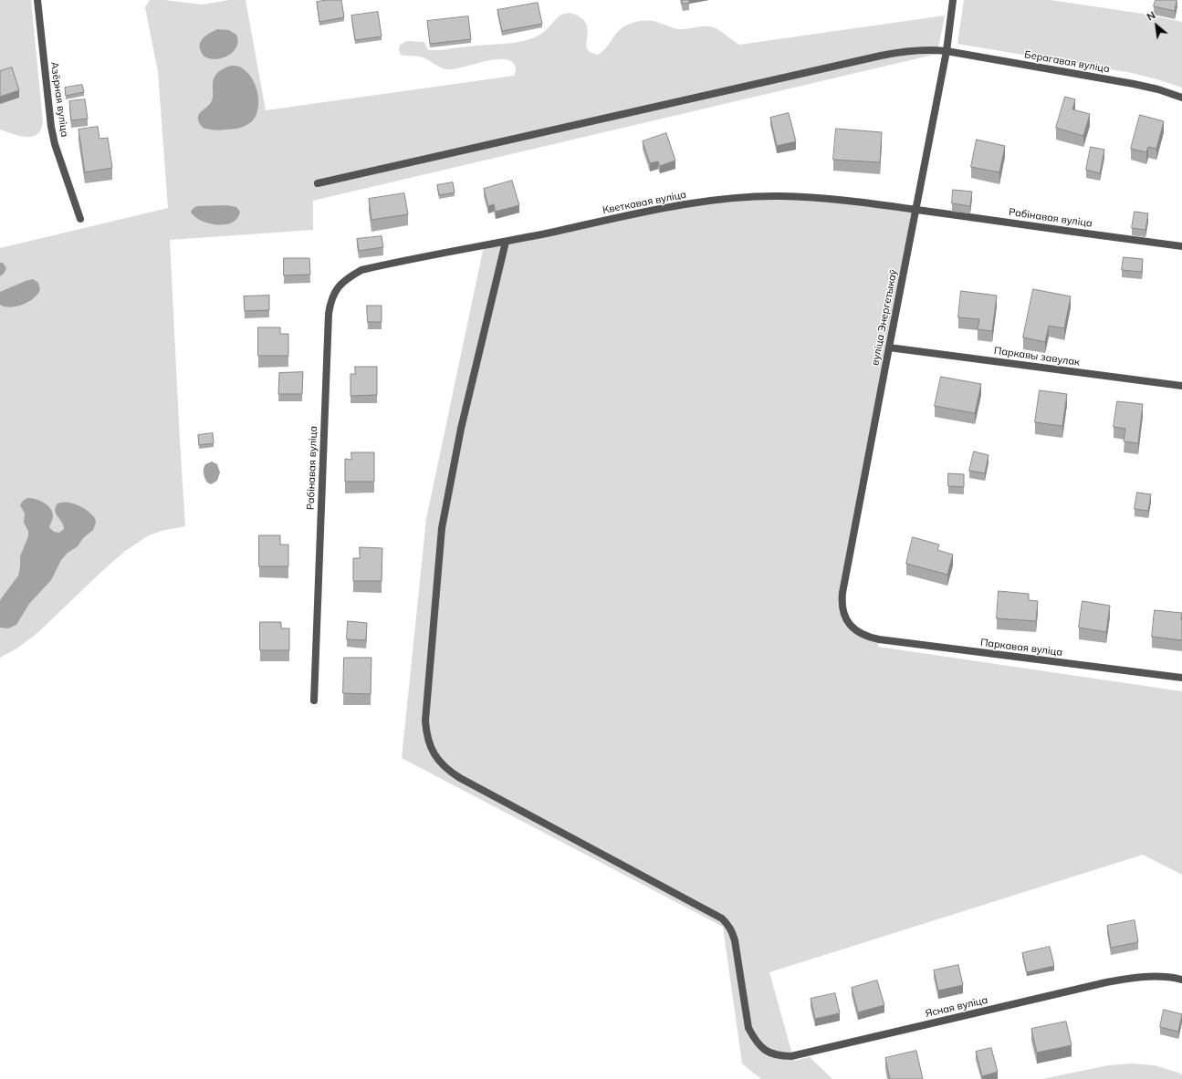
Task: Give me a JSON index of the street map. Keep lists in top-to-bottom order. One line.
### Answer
{"streets":{"street":["Берагавая вуліца","Азёрная вуліца","Кветкавая вуліца","Рабінавая вуліца","вуліца Энергетыкаў","Паркавы завулак","Паркавая вуліца","Ясная вуліца"]},"crossings":[["Берагавая вуліца","вуліца Энергетыкаў"],["Кветкавая вуліца","Рабінавая вуліца"],["Кветкавая вуліца","вуліца Энергетыкаў"],["Кветкавая вуліца","Ясная вуліца"],["Рабінавая вуліца","вуліца Энергетыкаў"],["вуліца Энергетыкаў","Паркавы завулак"],["вуліца Энергетыкаў","Паркавая вуліца"]],"north":"top left"}
